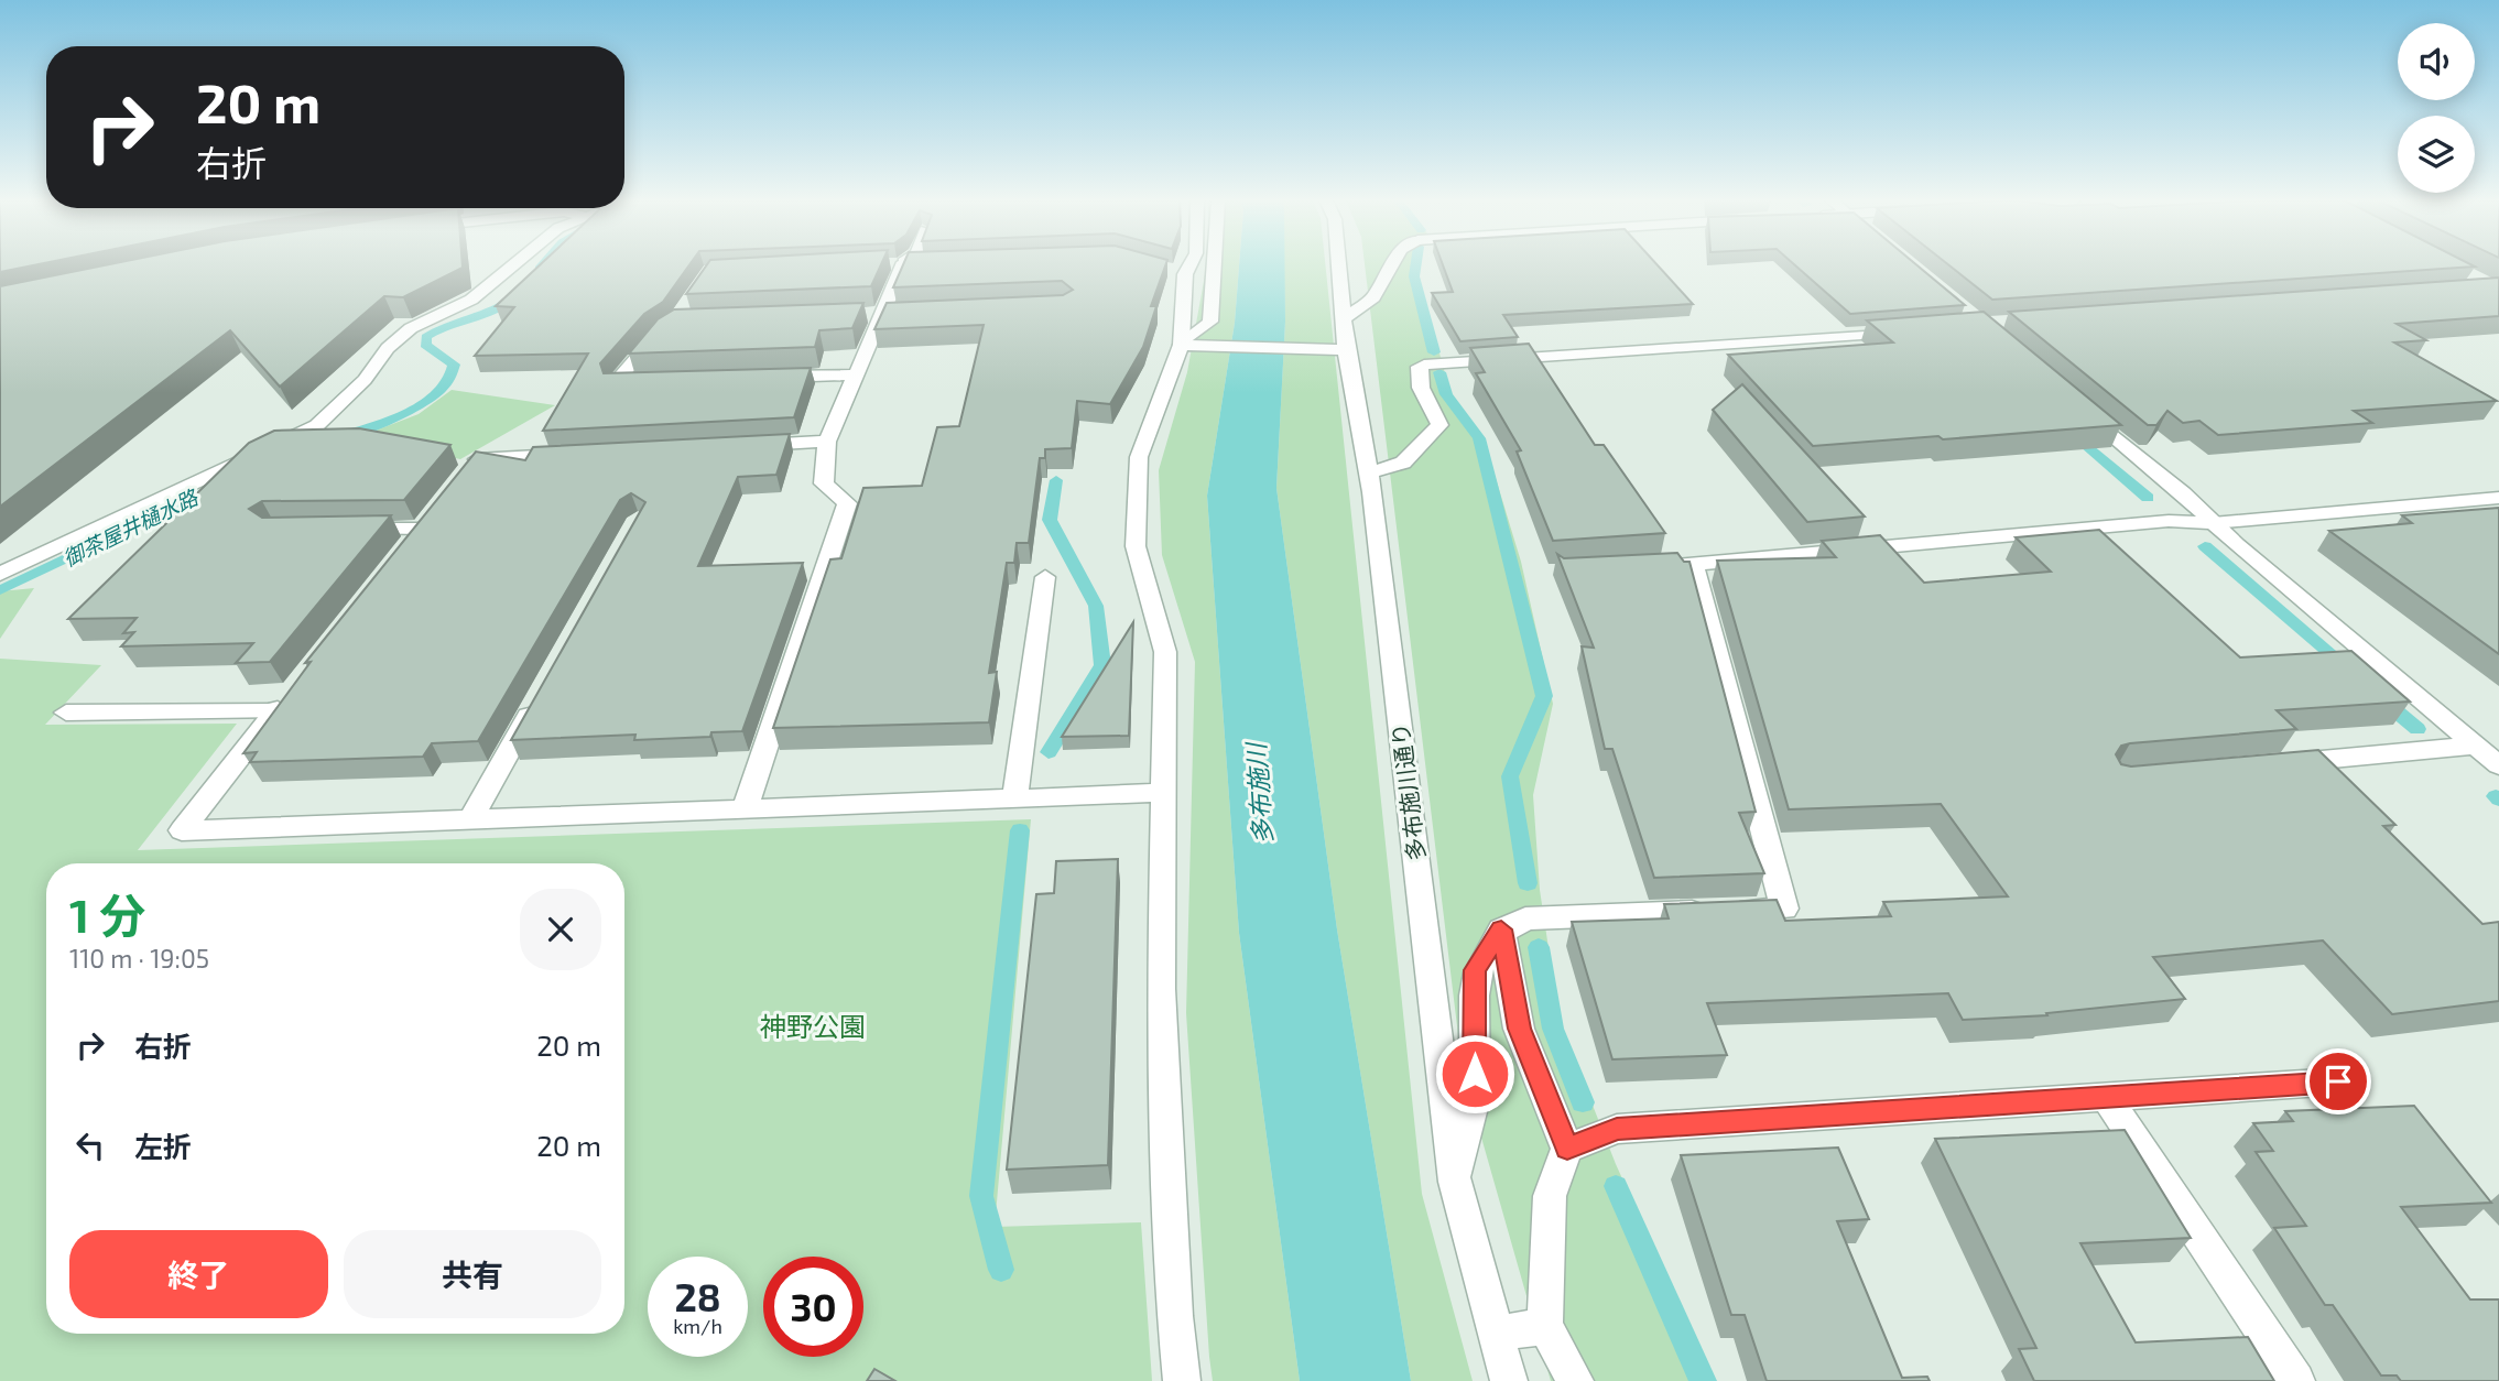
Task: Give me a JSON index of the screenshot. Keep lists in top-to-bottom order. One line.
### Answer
{"streets":{"street":["多布施川通り"]},"water":["御茶屋井樋水路","多布施川"],"parks":["神野公園"],"page":{"turn":["20 m","右折"],"heading":["1 分","110 m · 19:05"],"list":[{"name":"右折","value":"20 m"},{"name":"左折","value":"20 m"}],"buttons":["終了","共有"],"speed":"28 km/h","limit":"30"}}
